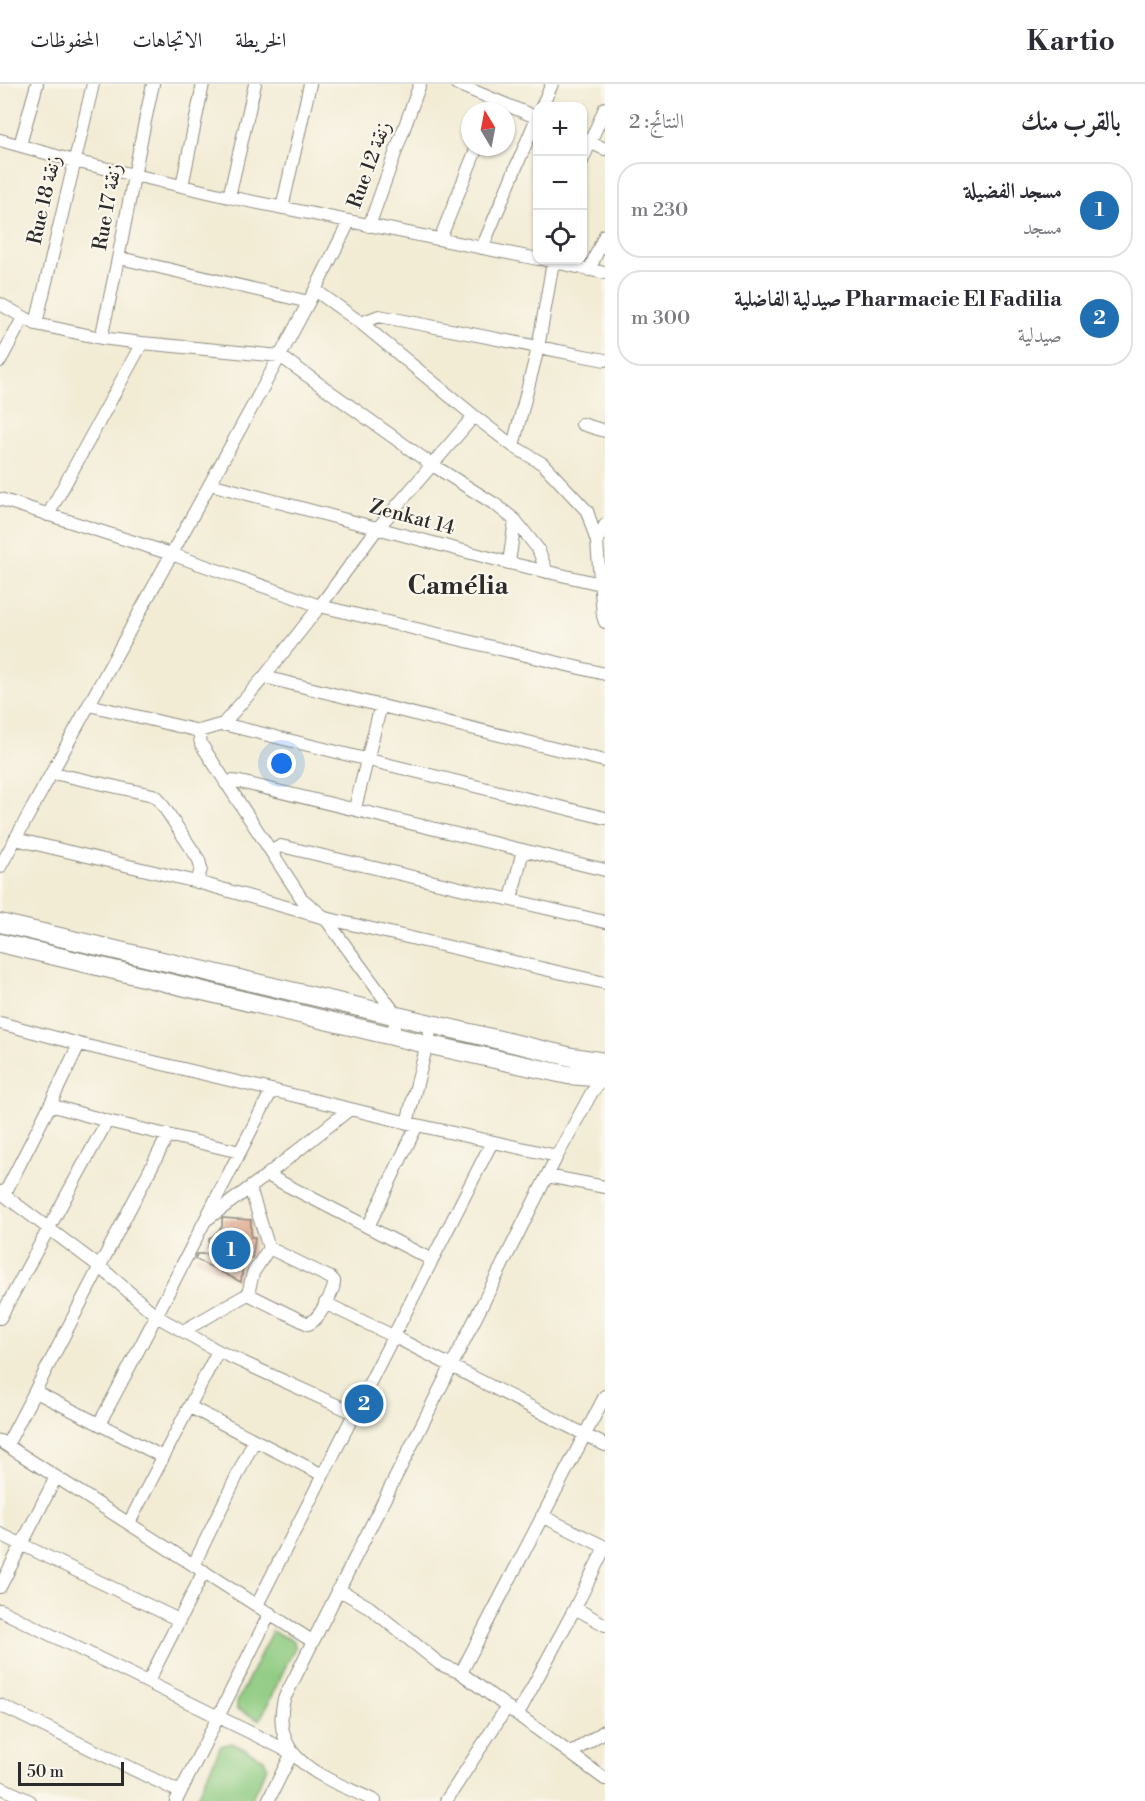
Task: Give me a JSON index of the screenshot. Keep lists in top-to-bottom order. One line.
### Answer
{"streets":{"street":["Rue 12 زنقة","Rue 18 زنقة","Rue 17 زنقة","Zenkat 14"]},"districts":["Camélia"],"scale_bar":"50 m","north":"top","page":{"header":"Kartio","nav":["الخريطة","الاتجاهات","المحفوظات"],"heading":["بالقرب منك","النتائج: 2"],"map_buttons":["+","−"],"list":[{"mark":"1","name":"مسجد الفضيلة","note":"مسجد","value":"230 m"},{"mark":"2","name":"Pharmacie El Fadilia صيدلية الفاضلية","note":"صيدلية","value":"300 m"}],"pins":["1","2"],"scale":"50 m"}}
